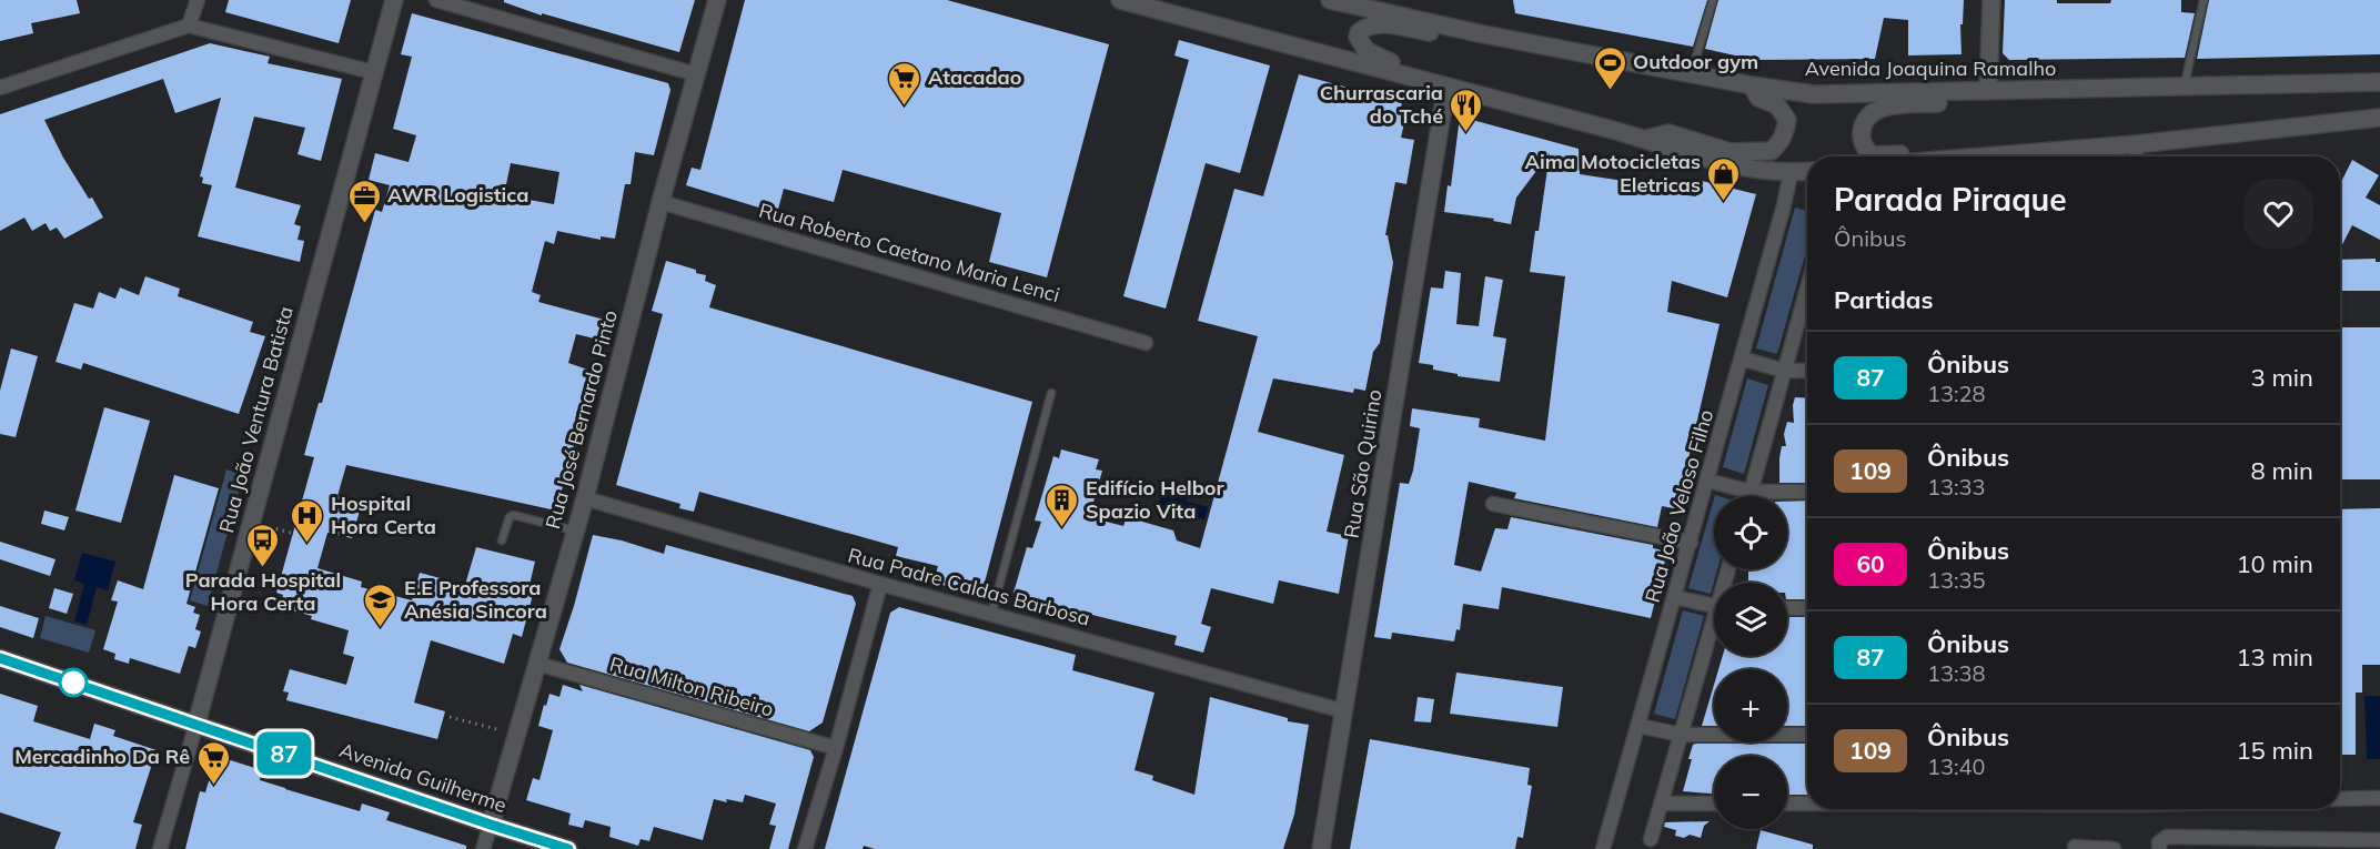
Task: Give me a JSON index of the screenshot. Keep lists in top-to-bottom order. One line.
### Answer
{"streets":{"street":["Avenida Joaquina Ramalho","Rua Roberto Caetano Maria Lenci","Rua João Ventura Batista","Rua José Bernardo Pinto","Rua São Quirino","Rua João Veloso Filho","Rua Padre Caldas Barbosa","Rua Milton Ribeiro","Avenida Guilherme"]},"crossings":[["Rua Roberto Caetano Maria Lenci","Rua José Bernardo Pinto"],["Rua João Ventura Batista","Avenida Guilherme"],["Rua José Bernardo Pinto","Rua Padre Caldas Barbosa"],["Rua José Bernardo Pinto","Rua Milton Ribeiro"],["Rua José Bernardo Pinto","Avenida Guilherme"],["Rua São Quirino","Rua Padre Caldas Barbosa"]],"places":{"sports":["Outdoor gym"],"supermarket":["Atacadao","Mercadinho Da Rê"],"restaurant":["Churrascaria do Tché"],"shop":["Aima Motocicletas Eletricas"],"office":["AWR Logistica"],"building":["Edifício Helbor Spazio Vita"],"hospital":["Hospital Hora Certa"],"bus stop":["Parada Hospital Hora Certa"],"school or university":["E.E Professora Anésia Sincora"]},"lines":["bus line 87"],"page":{"on_map":"87","heading":[["Parada Piraque","Ônibus"],"Partidas"],"list":[{"mark":"87","name":"Ônibus","note":"13:28","value":"3 min"},{"mark":"109","name":"Ônibus","note":"13:33","value":"8 min"},{"mark":"60","name":"Ônibus","note":"13:35","value":"10 min"},{"mark":"87","name":"Ônibus","note":"13:38","value":"13 min"},{"mark":"109","name":"Ônibus","note":"13:40","value":"15 min"}],"map_buttons":["+","−"]}}
